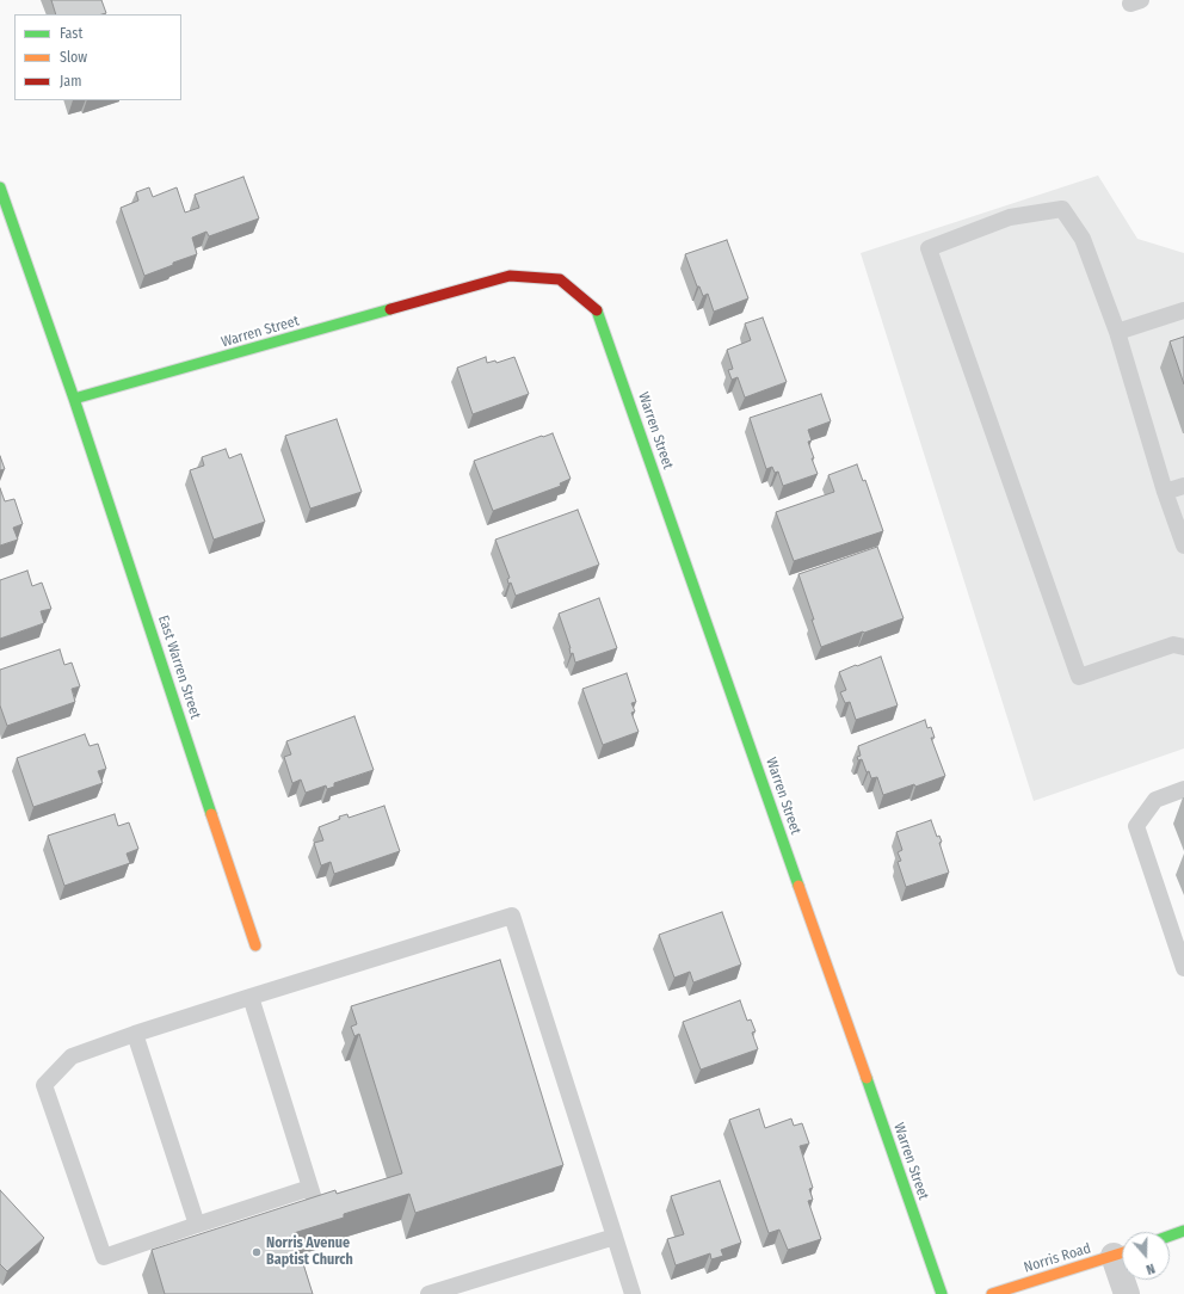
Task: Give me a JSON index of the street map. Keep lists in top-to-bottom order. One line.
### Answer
{"streets":{"street":["Warren Street","East Warren Street","Norris Road"]},"crossings":[["Warren Street","East Warren Street"]],"places":["Norris Avenue Baptist Church"],"legend":["Fast","Slow","Jam"],"north":"bottom"}
